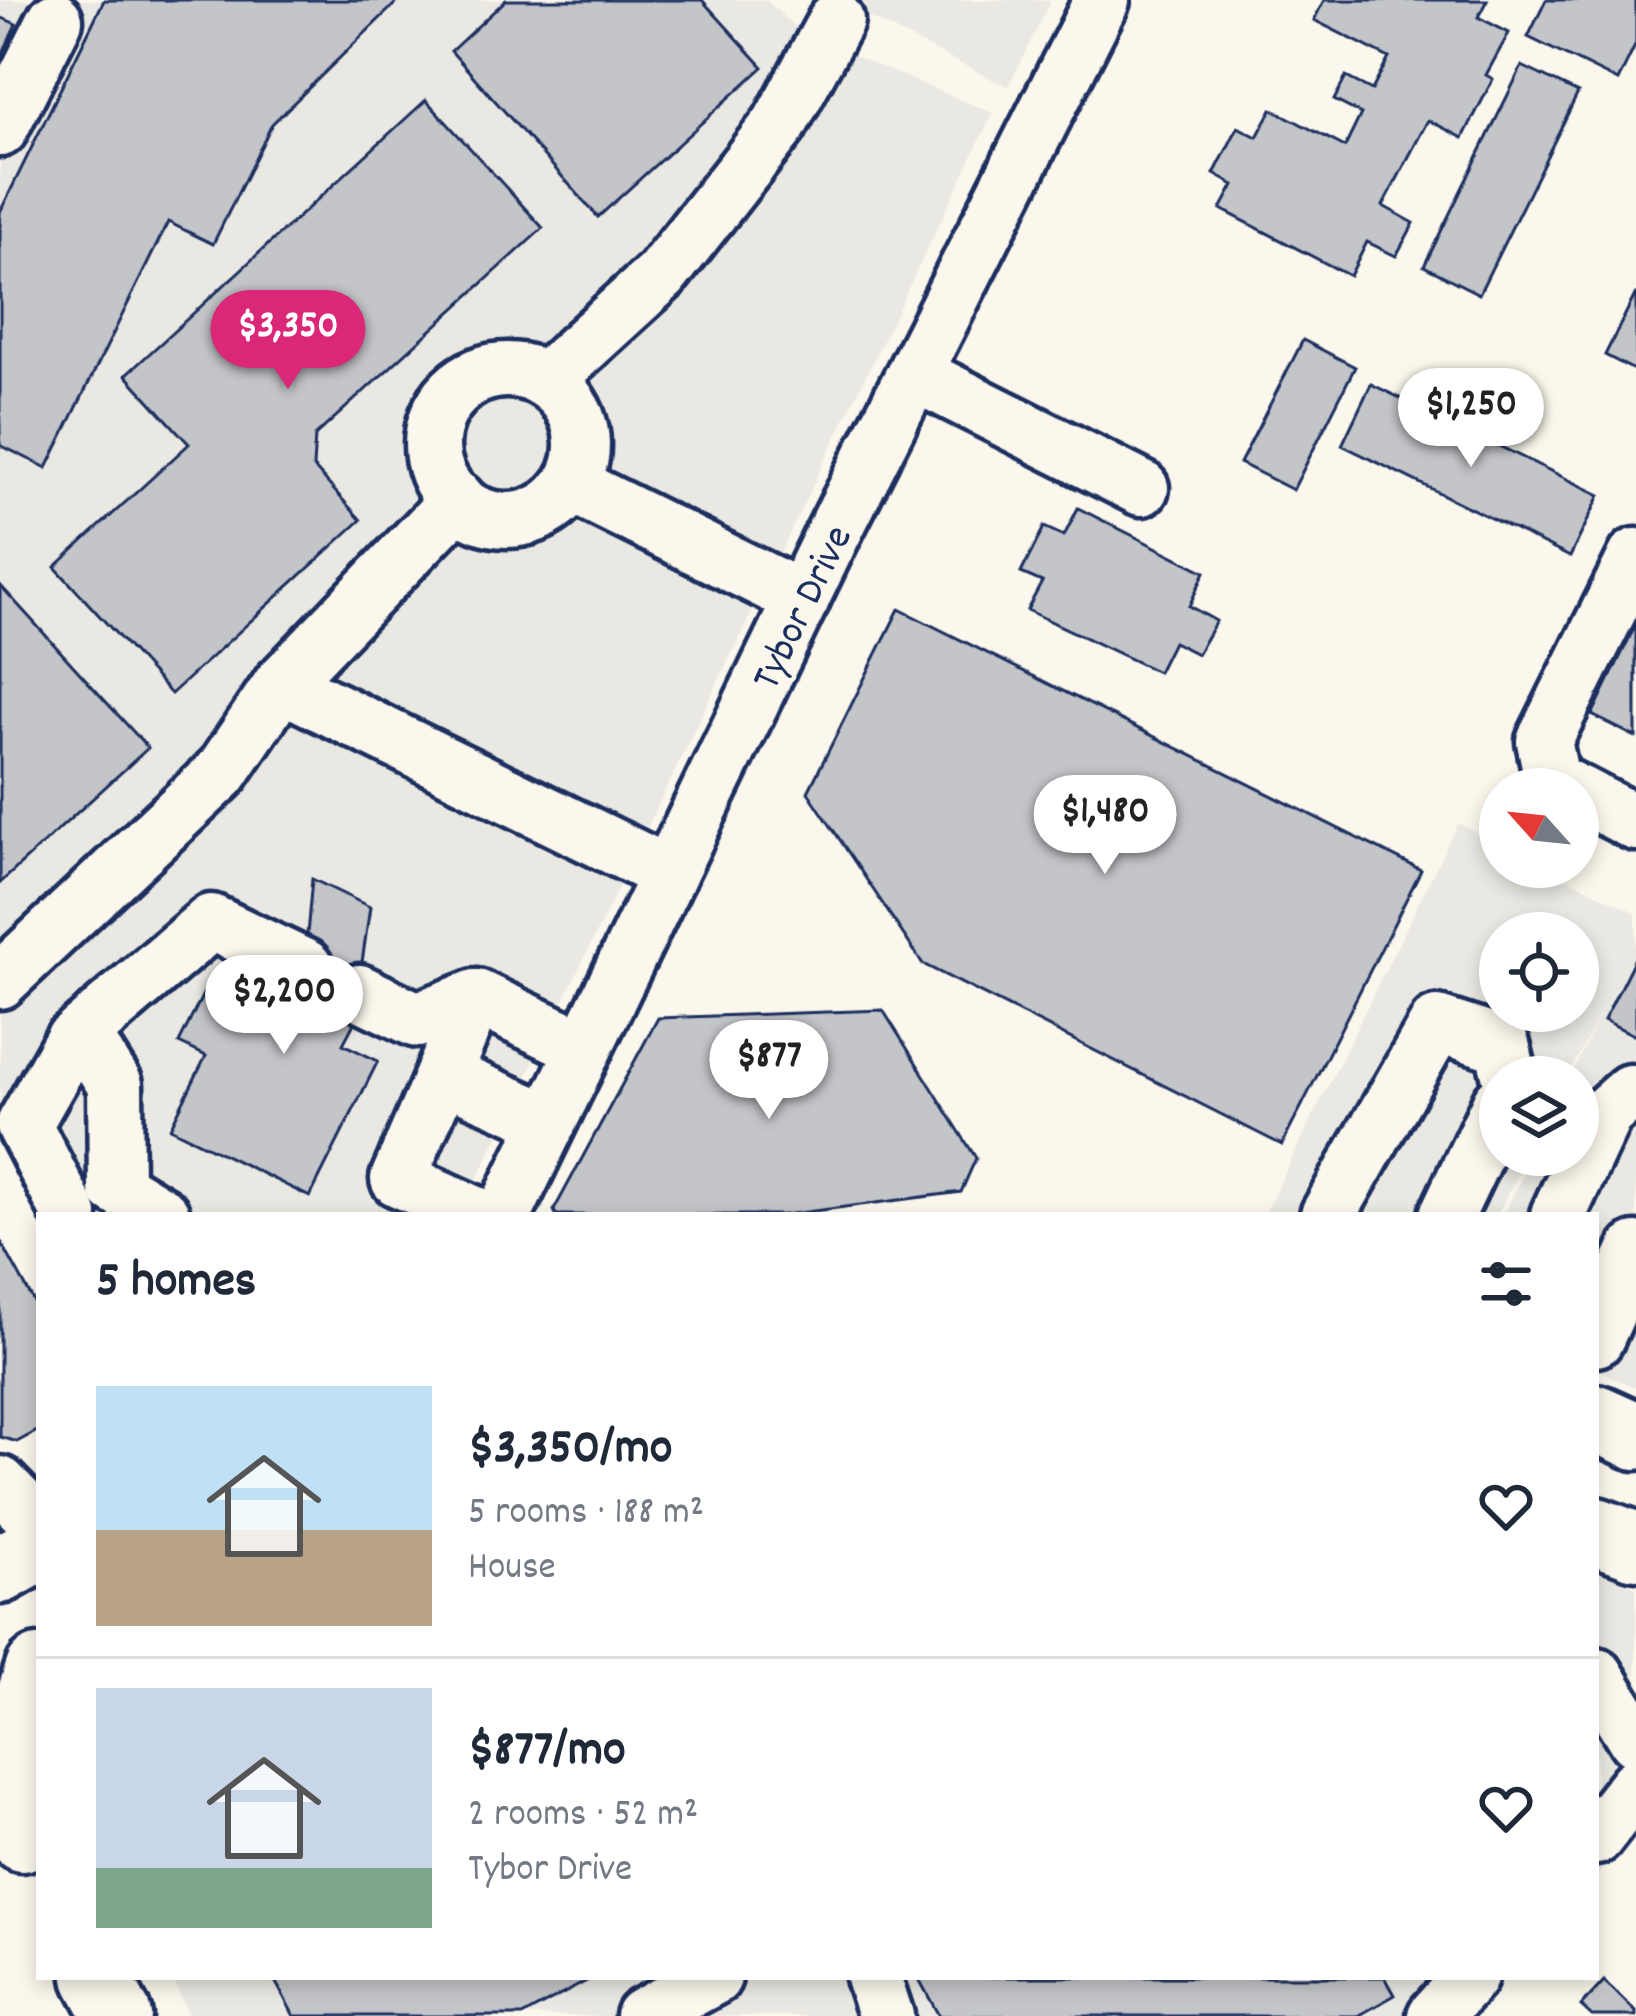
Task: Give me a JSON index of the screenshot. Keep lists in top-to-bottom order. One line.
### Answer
{"streets":{"street":["Tybor Drive"]},"north":"top left","page":{"price":["$3,350","$1,250","$1,480","$2,200","$877"],"heading":"5 homes","list":[{"name":"$3,350/mo","note":"5 rooms · 188 m² · House"},{"name":"$877/mo","note":"2 rooms · 52 m² · Tybor Drive"}]}}
